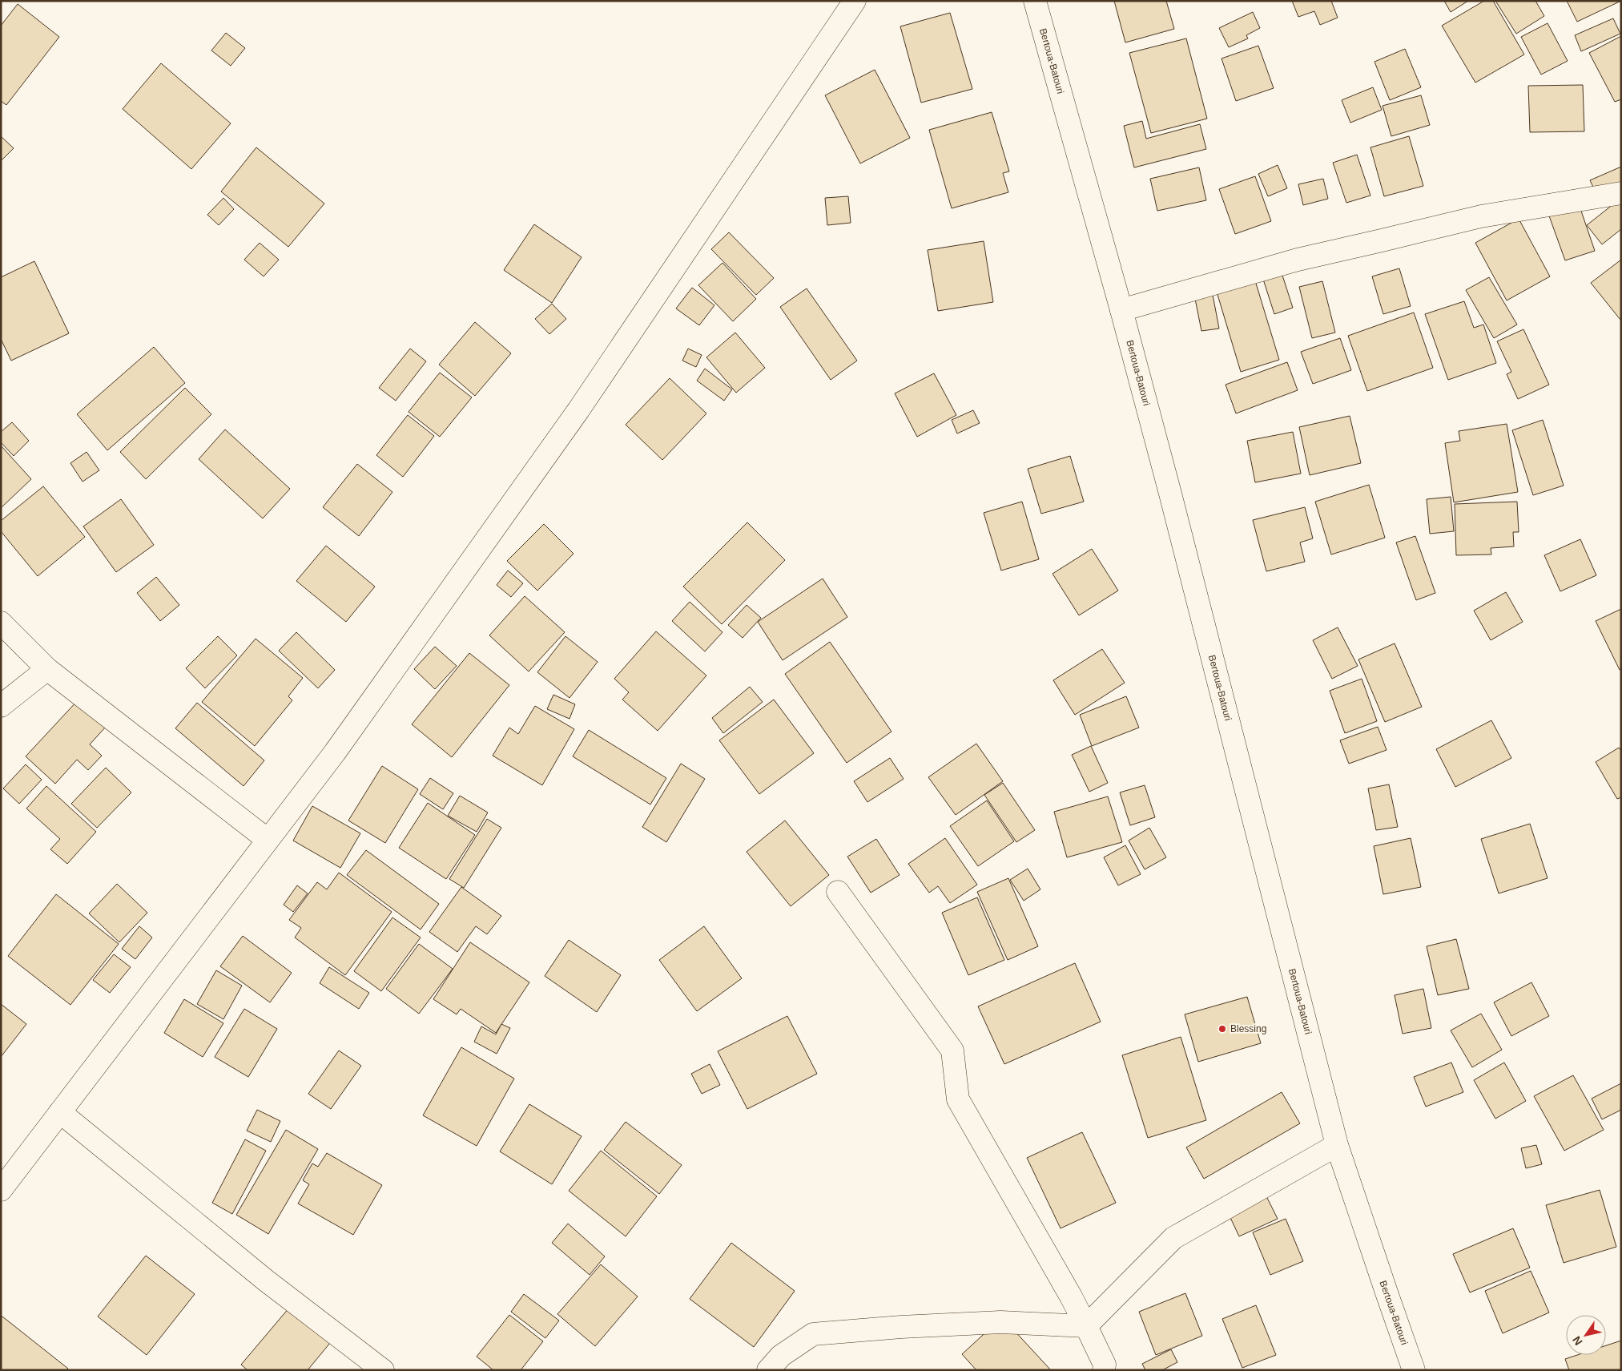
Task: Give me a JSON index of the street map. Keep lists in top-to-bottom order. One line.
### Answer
{"streets":{"main road":["Bertoua-Batouri"]},"places":["Blessing"],"north":"bottom left"}
